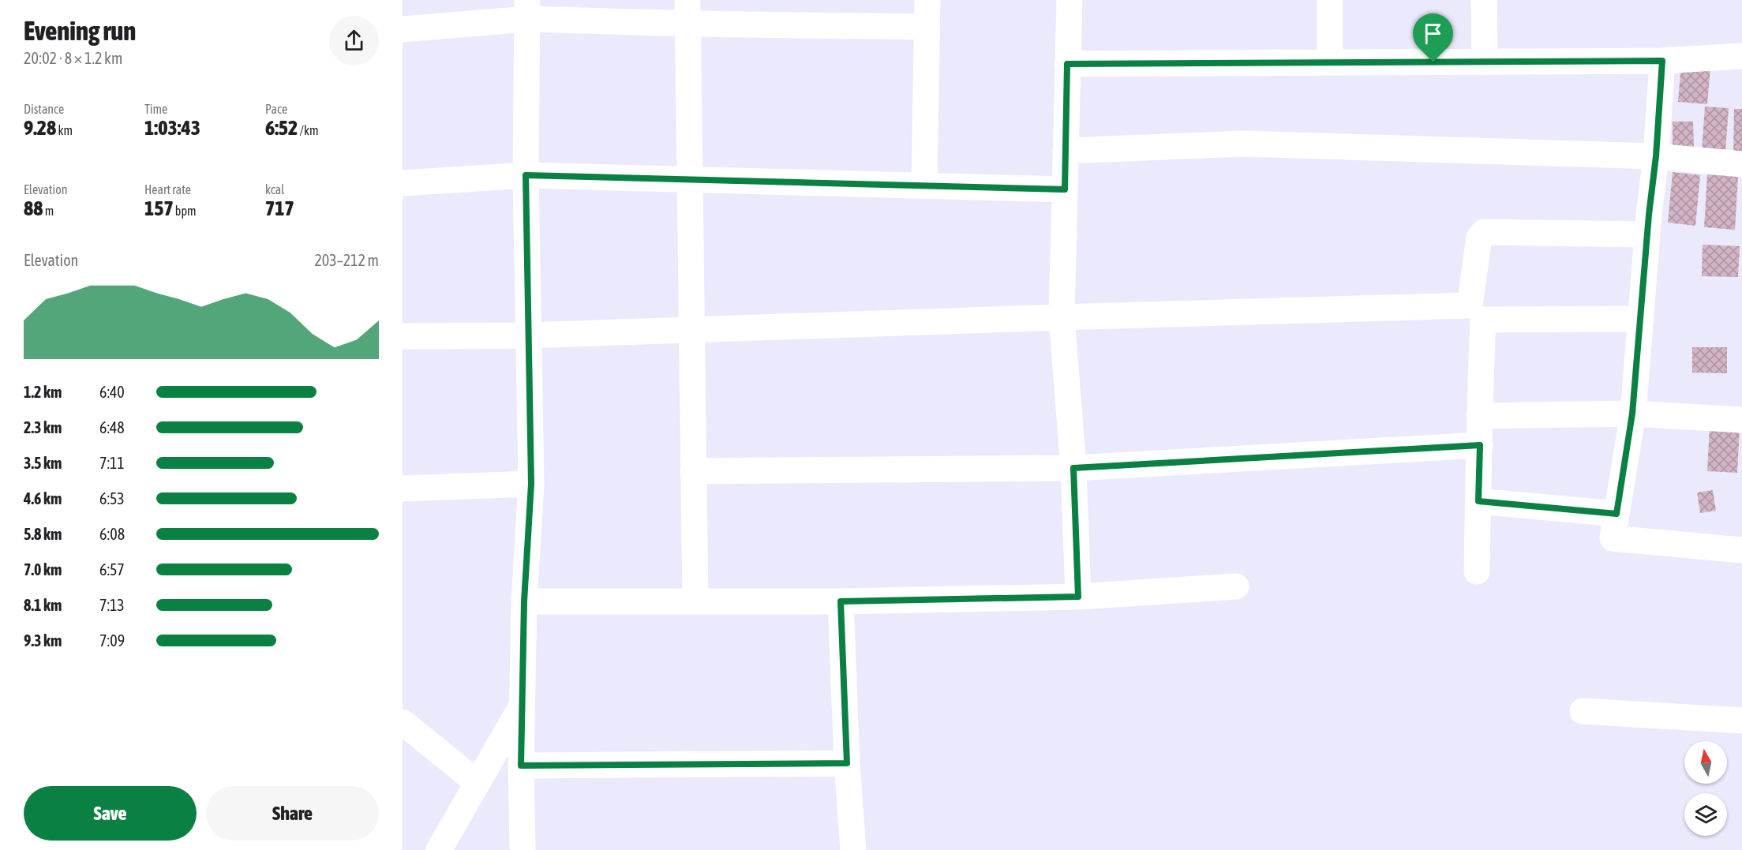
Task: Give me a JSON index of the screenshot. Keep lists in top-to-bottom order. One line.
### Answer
{"north":"top","page":{"heading":["Evening run","20:02 · 8 × 1.2 km"],"stats":[["Distance","9.28 km"],["Time","1:03:43"],["Pace","6:52 /km"],["Elevation","88 m"],["Heart rate","157 bpm"],["kcal","717"]],"chart":["Elevation","203–212 m"],"list":[{"name":"1.2 km","note":"6:40"},{"name":"2.3 km","note":"6:48"},{"name":"3.5 km","note":"7:11"},{"name":"4.6 km","note":"6:53"},{"name":"5.8 km","note":"6:08"},{"name":"7.0 km","note":"6:57"},{"name":"8.1 km","note":"7:13"},{"name":"9.3 km","note":"7:09"}],"buttons":["Save","Share"]}}
